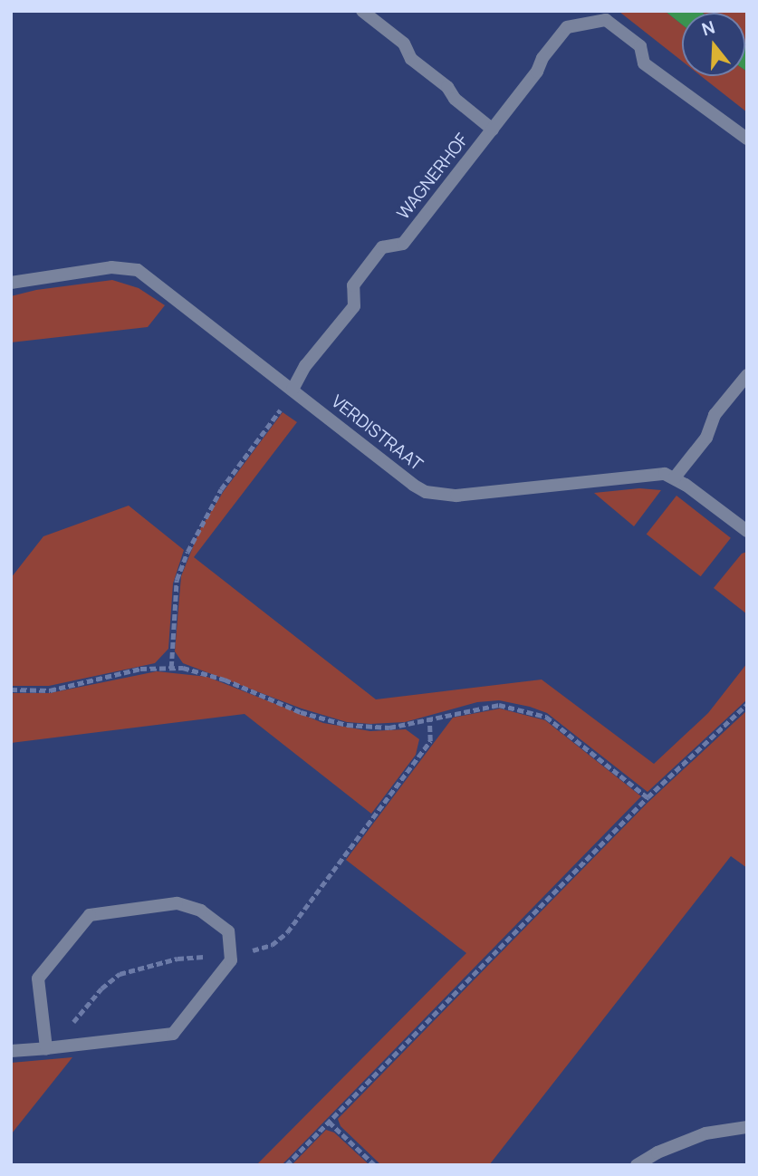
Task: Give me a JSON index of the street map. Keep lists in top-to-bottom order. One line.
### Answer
{"streets":{"street":["WAGNERHOF","VERDISTRAAT"]},"crossings":[["WAGNERHOF","VERDISTRAAT"]],"north":"top"}
